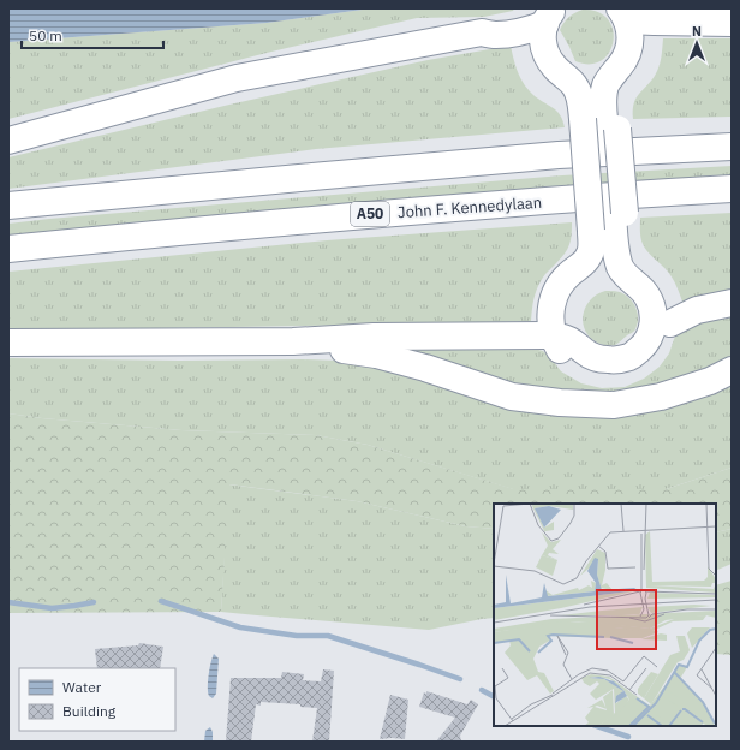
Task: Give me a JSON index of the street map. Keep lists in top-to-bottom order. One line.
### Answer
{"streets":{"highway":["John F. Kennedylaan","A50"]},"legend":["Water","Building"],"scale_bar":"50 m","north":"top"}
